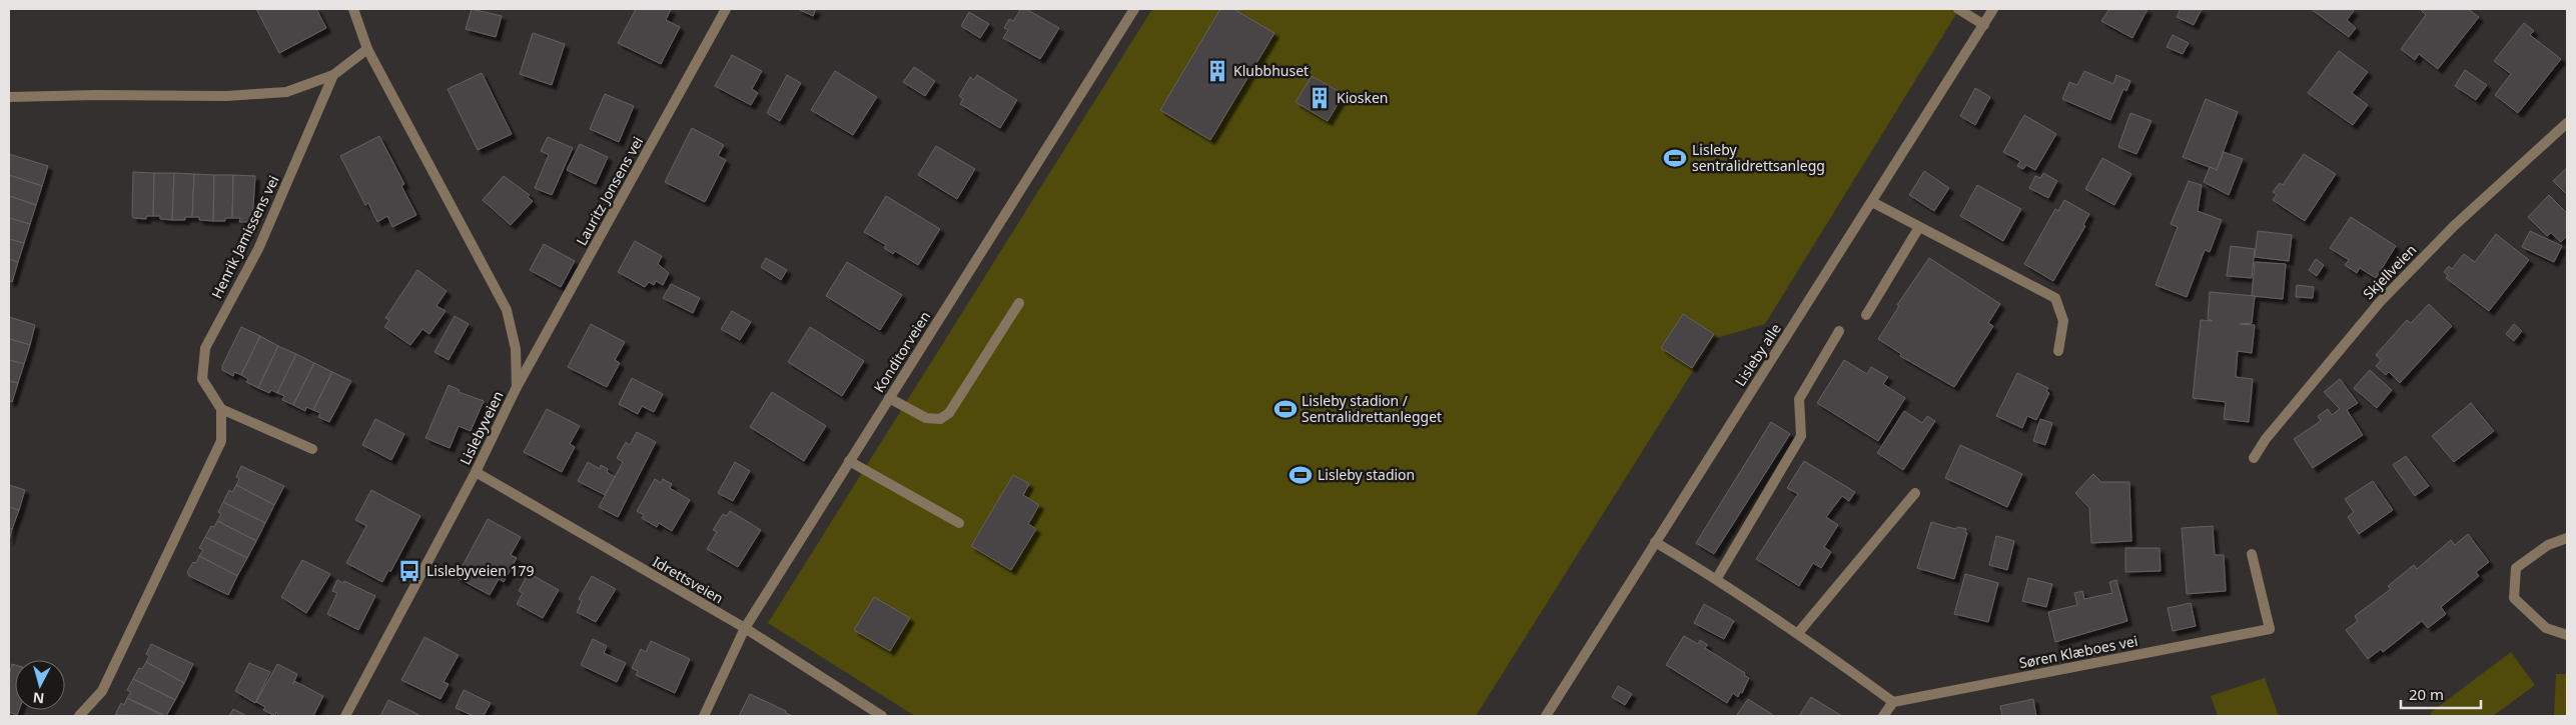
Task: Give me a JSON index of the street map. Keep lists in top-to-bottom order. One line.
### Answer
{"streets":{"street":["Lauritz Jonsens vei","Henrik Jamissens vei","Skjellveien","Konditorveien","Lisleby alle","Lislebyveien","Idrettsveien","Søren Klæboes vei"]},"crossings":[["Lauritz Jonsens vei","Lislebyveien"],["Konditorveien","Idrettsveien"],["Lislebyveien","Idrettsveien"]],"places":{"building":["Klubbhuset","Kiosken"],"sports":["Lisleby sentralidrettsanlegg","Lisleby stadion / Sentralidrettanlegget","Lisleby stadion"],"bus stop":["Lislebyveien 179"]},"scale_bar":"20 m","north":"bottom"}
